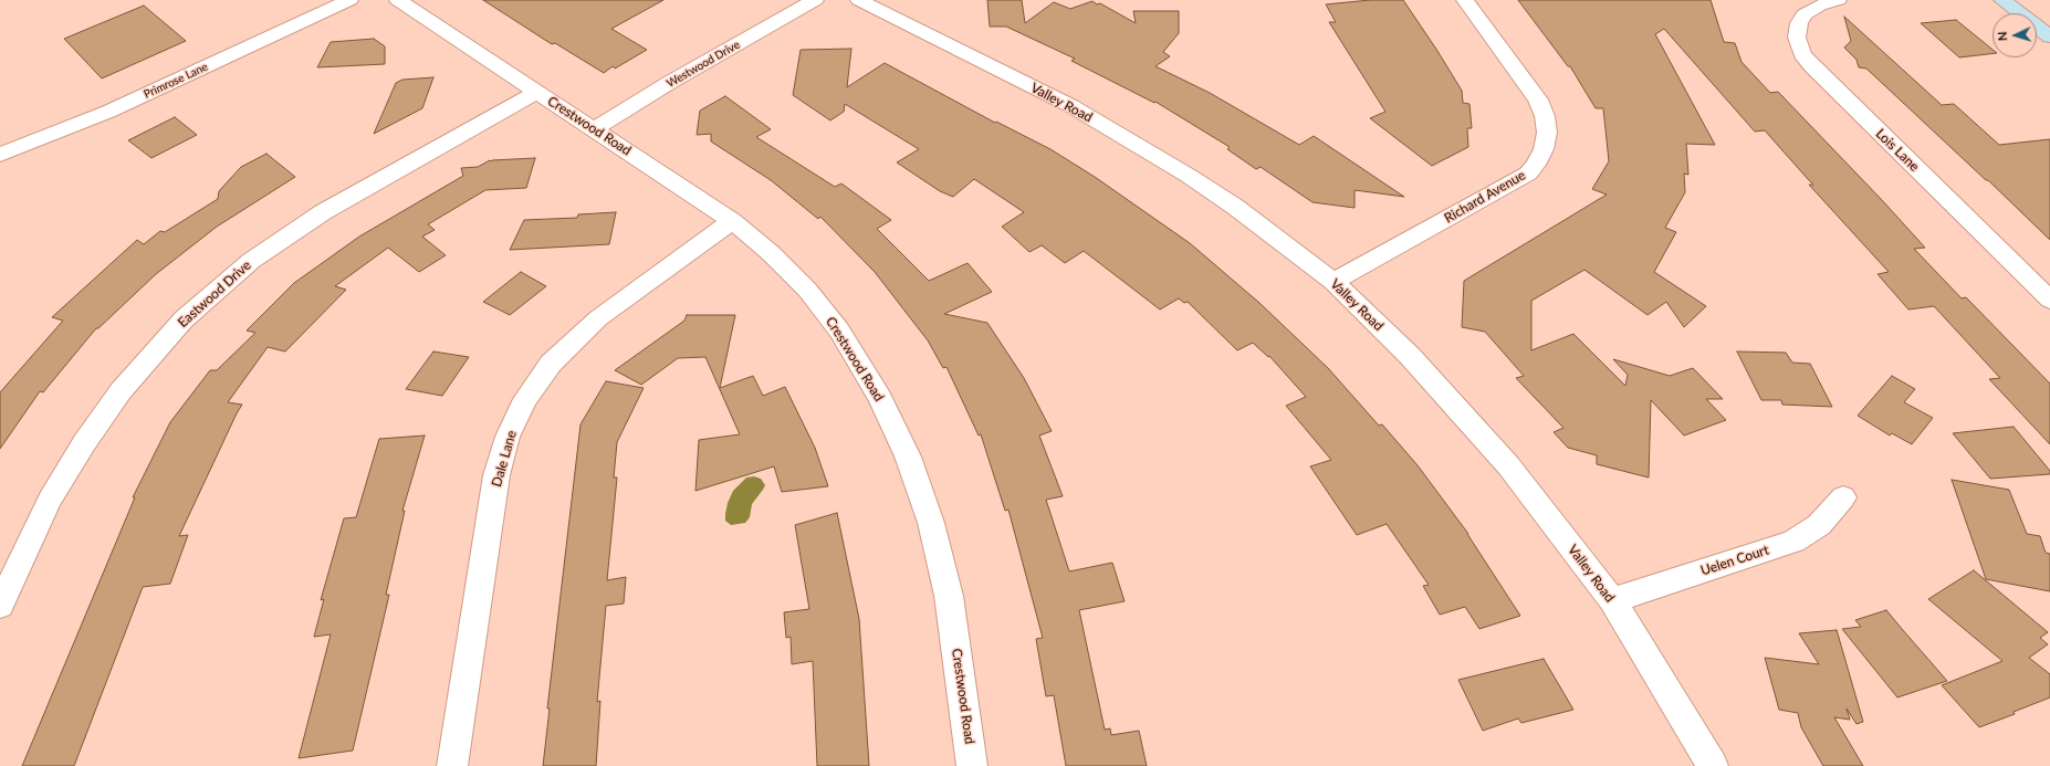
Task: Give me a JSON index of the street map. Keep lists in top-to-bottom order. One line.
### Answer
{"streets":{"street":["Westwood Drive","Primrose Lane","Valley Road","Crestwood Road","Lois Lane","Richard Avenue","Eastwood Drive","Dale Lane","Uelen Court"]},"crossings":[["Westwood Drive","Crestwood Road"],["Valley Road","Richard Avenue"],["Valley Road","Uelen Court"],["Crestwood Road","Eastwood Drive"],["Crestwood Road","Dale Lane"]],"north":"left"}
